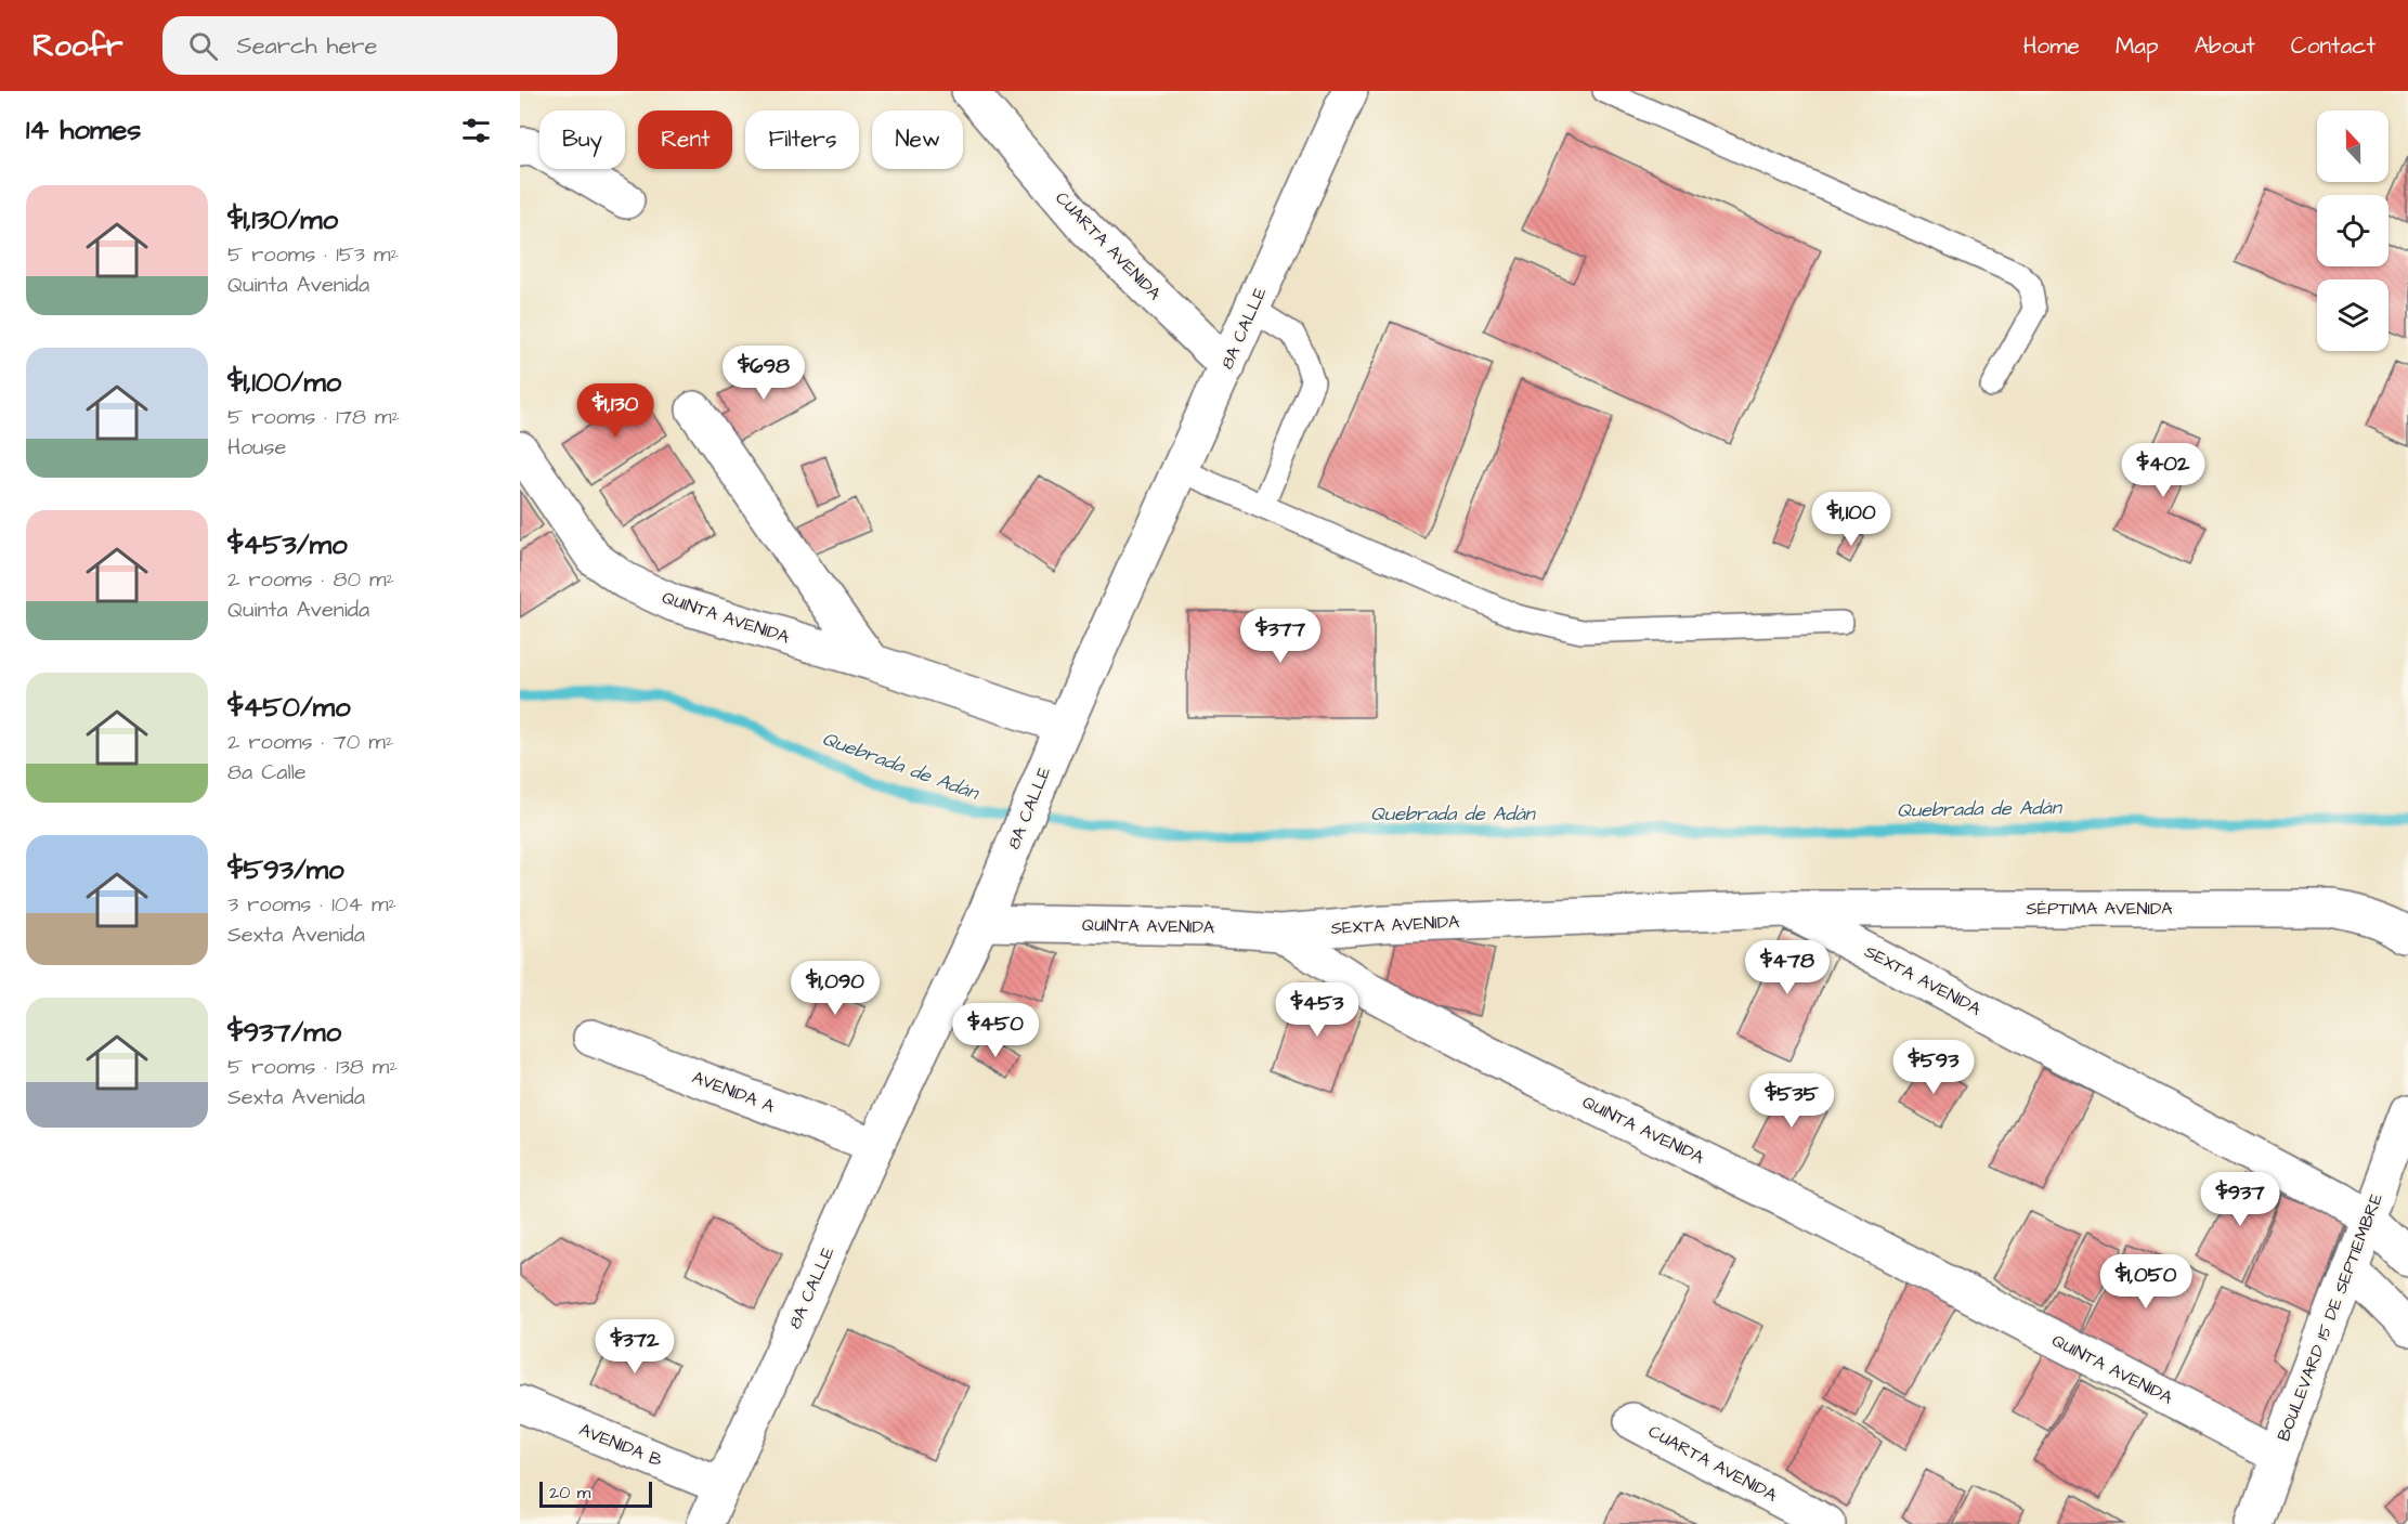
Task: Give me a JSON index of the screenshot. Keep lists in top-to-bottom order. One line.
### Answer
{"streets":{"street":["CUARTA AVENIDA","8A CALLE","QUINTA AVENIDA","SÉPTIMA AVENIDA","SEXTA AVENIDA","AVENIDA A","BOULEVARD 15 DE SEPTIEMBRE","AVENIDA B"]},"crossings":[["CUARTA AVENIDA","8A CALLE"],["8A CALLE","QUINTA AVENIDA"],["8A CALLE","AVENIDA A"],["8A CALLE","AVENIDA B"],["QUINTA AVENIDA","SEXTA AVENIDA"],["QUINTA AVENIDA","BOULEVARD 15 DE SEPTIEMBRE"],["SÉPTIMA AVENIDA","SEXTA AVENIDA"],["SEXTA AVENIDA","BOULEVARD 15 DE SEPTIEMBRE"]],"water":["Quebrada de Adán"],"scale_bar":"20 m","north":"top","page":{"header":"Roofr","search":"Search here","nav":["Home","Map","About","Contact"],"heading":"14 homes","chip":["Buy","Rent","Filters","New"],"list":[{"name":"$1,130/mo","note":"5 rooms · 153 m² · Quinta Avenida"},{"name":"$1,100/mo","note":"5 rooms · 178 m² · House"},{"name":"$453/mo","note":"2 rooms · 80 m² · Quinta Avenida"},{"name":"$450/mo","note":"2 rooms · 70 m² · 8a Calle"},{"name":"$593/mo","note":"3 rooms · 104 m² · Sexta Avenida"},{"name":"$937/mo","note":"5 rooms · 138 m² · Sexta Avenida"}],"price":["$698","$1,130","$402","$1,100","$377","$478","$1,090","$453","$450","$593","$535","$937","$1,050","$372"],"scale":"20 m"}}
